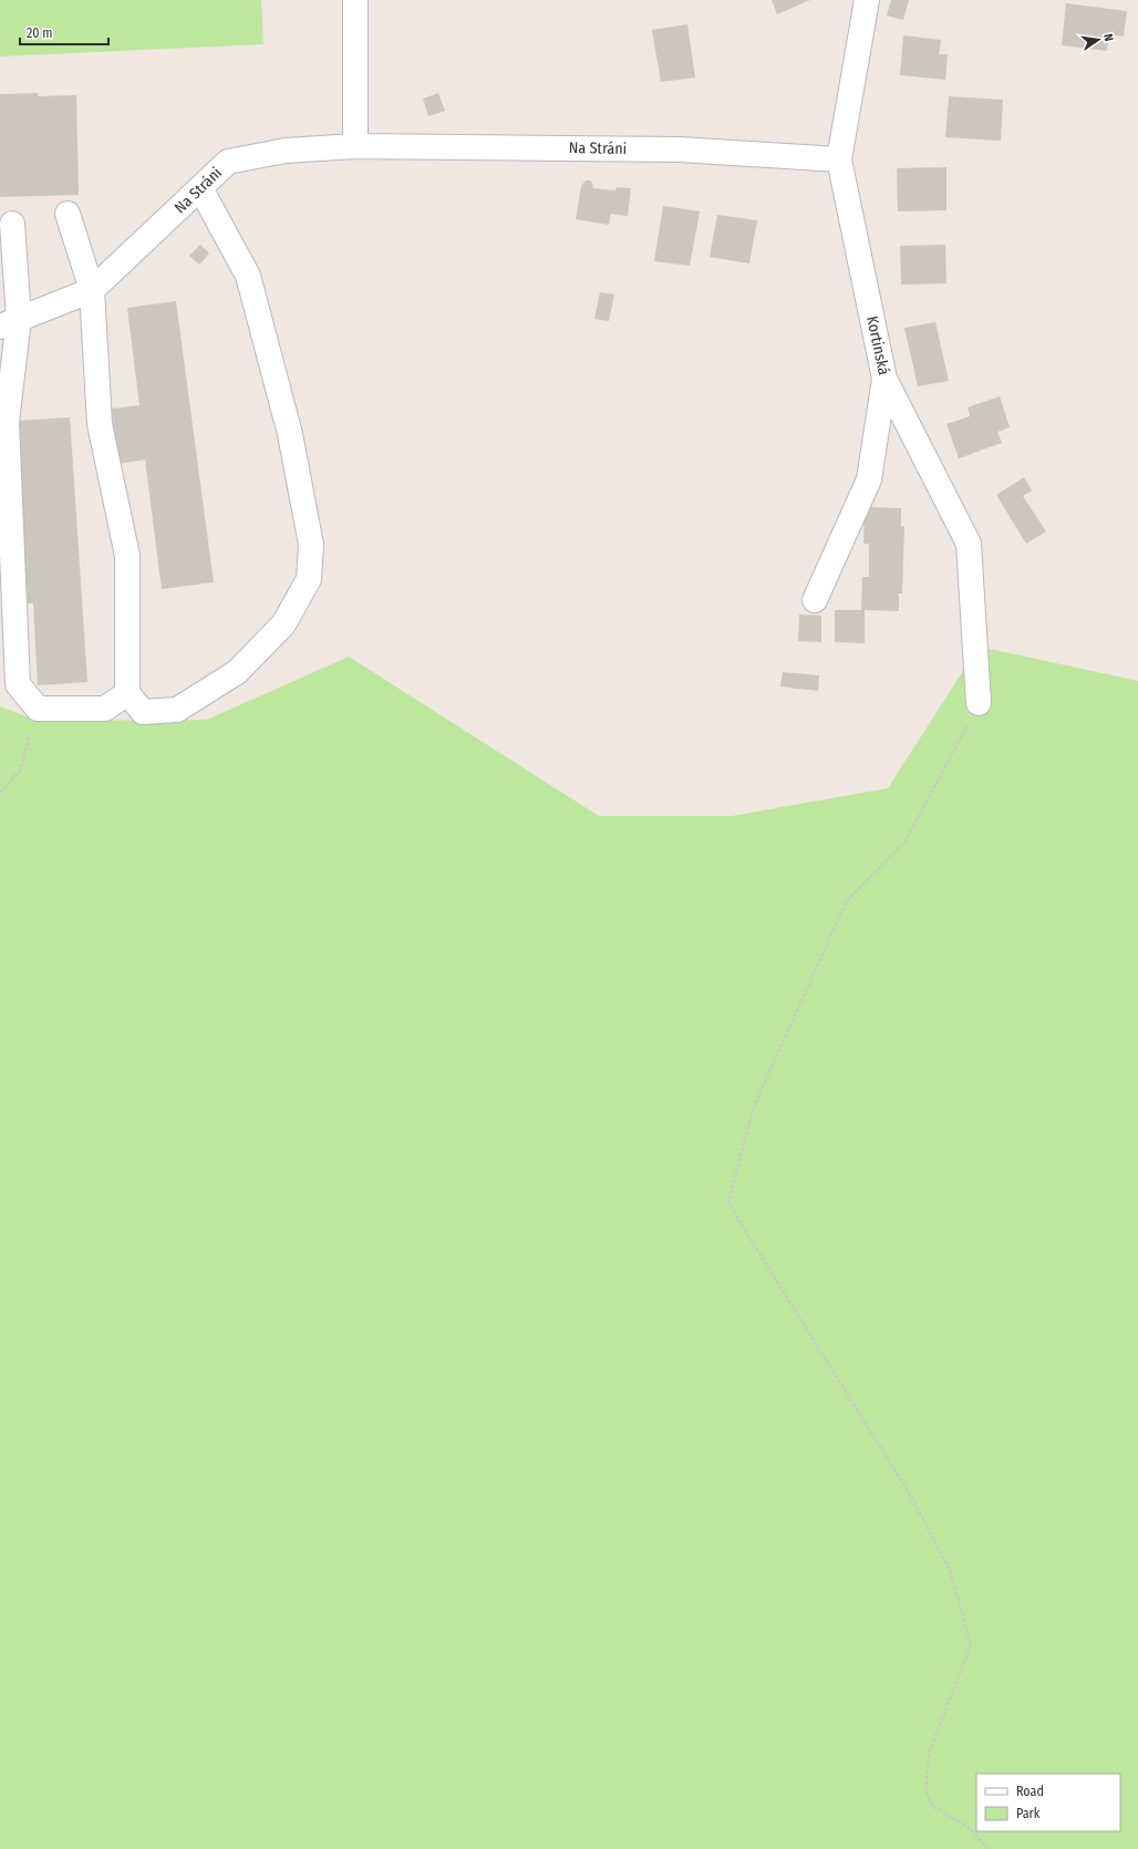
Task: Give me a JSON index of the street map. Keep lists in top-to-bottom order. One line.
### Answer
{"streets":{"street":["Na Stráni","Kortinská"]},"crossings":[["Na Stráni","Kortinská"]],"legend":["Road","Park"],"scale_bar":"20 m","north":"right"}
